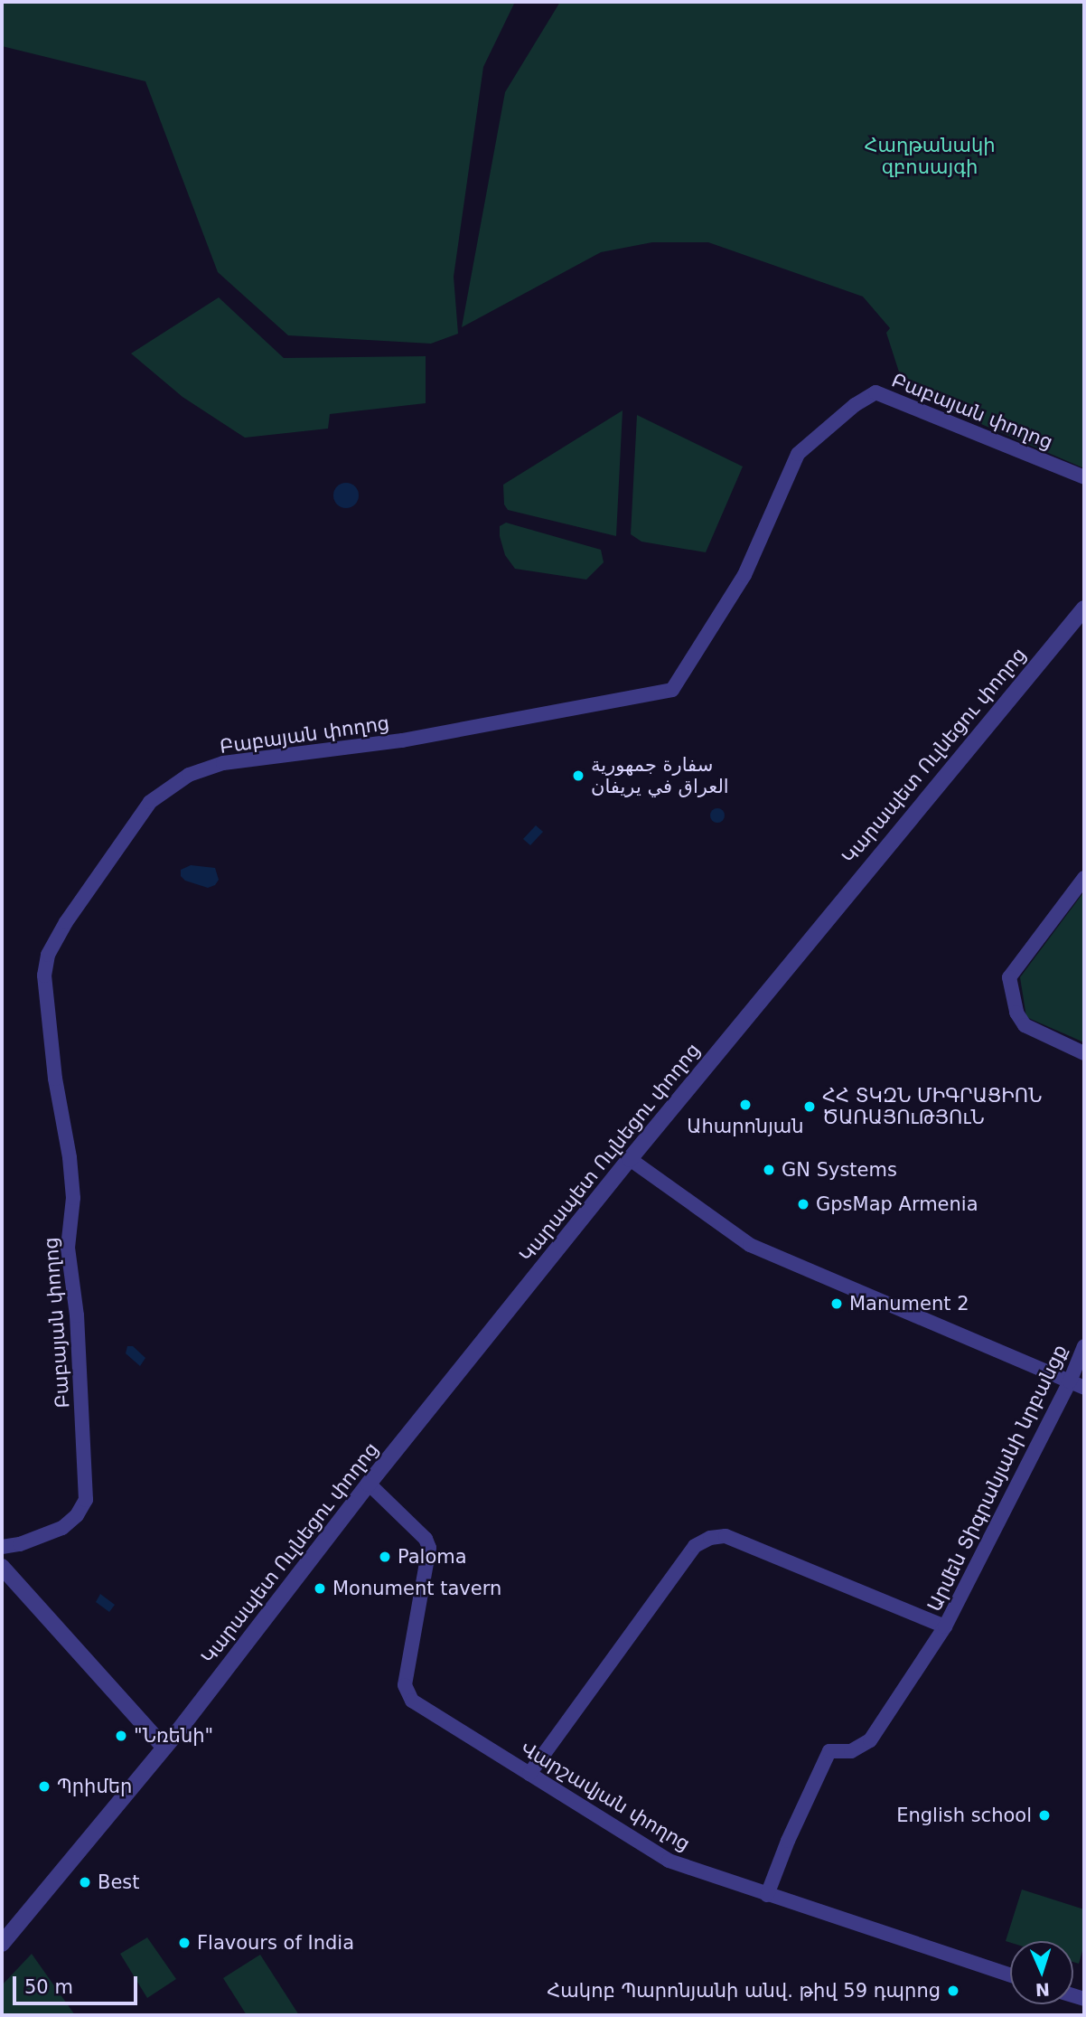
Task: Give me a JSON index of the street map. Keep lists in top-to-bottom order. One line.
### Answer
{"streets":{"street":["Բաբայան փողոց","Կարապետ Ուլնեցու փողոց","Արմեն Տիգրանյանի նրբանցք","Վարշավյան փողոց"]},"crossings":[["Կարապետ Ուլնեցու փողոց","Վարշավյան փողոց"],["Արմեն Տիգրանյանի նրբանցք","Վարշավյան փողոց"]],"parks":["Հաղթանակի զբոսայգի"],"places":["سفارة جمهورية العراق في يريفان","Ահարոնյան","ՀՀ ՏԿԶՆ ՄԻԳՐԱՑԻՈՆ ԾԱՌԱՅՈւԹՅՈւՆ","GN Systems","GpsMap Armenia","Manument 2","Paloma","Monument tavern","\"Նռենի\"","Պրիմեր","English school","Best","Flavours of India","Հակոբ Պարոնյանի անվ. թիվ 59 դպրոց"],"scale_bar":"50 m","north":"bottom"}
